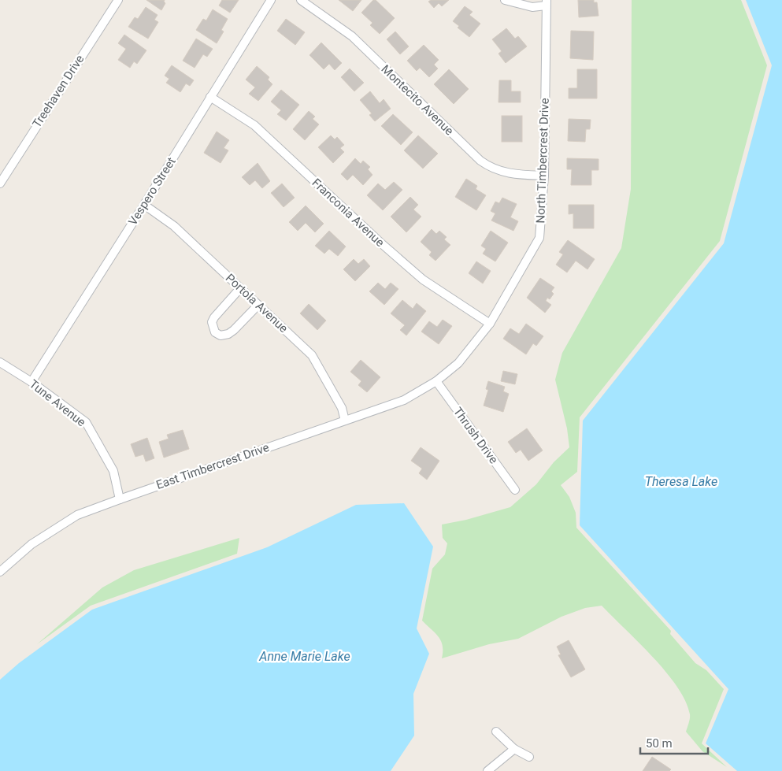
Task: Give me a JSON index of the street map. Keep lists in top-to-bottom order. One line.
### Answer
{"streets":{"street":["Treehaven Drive","Montecito Avenue","North Timbercrest Drive","Vespero Street","Franconia Avenue","Portola Avenue","Tune Avenue","Thrush Drive","East Timbercrest Drive"]},"crossings":[["Montecito Avenue","North Timbercrest Drive"],["North Timbercrest Drive","Franconia Avenue"],["North Timbercrest Drive","Thrush Drive"],["North Timbercrest Drive","East Timbercrest Drive"],["Vespero Street","Franconia Avenue"],["Vespero Street","Portola Avenue"],["Vespero Street","Tune Avenue"],["Portola Avenue","East Timbercrest Drive"],["Tune Avenue","East Timbercrest Drive"],["Thrush Drive","East Timbercrest Drive"]],"water":["Theresa Lake","Anne Marie Lake"],"scale_bar":"50 m"}
